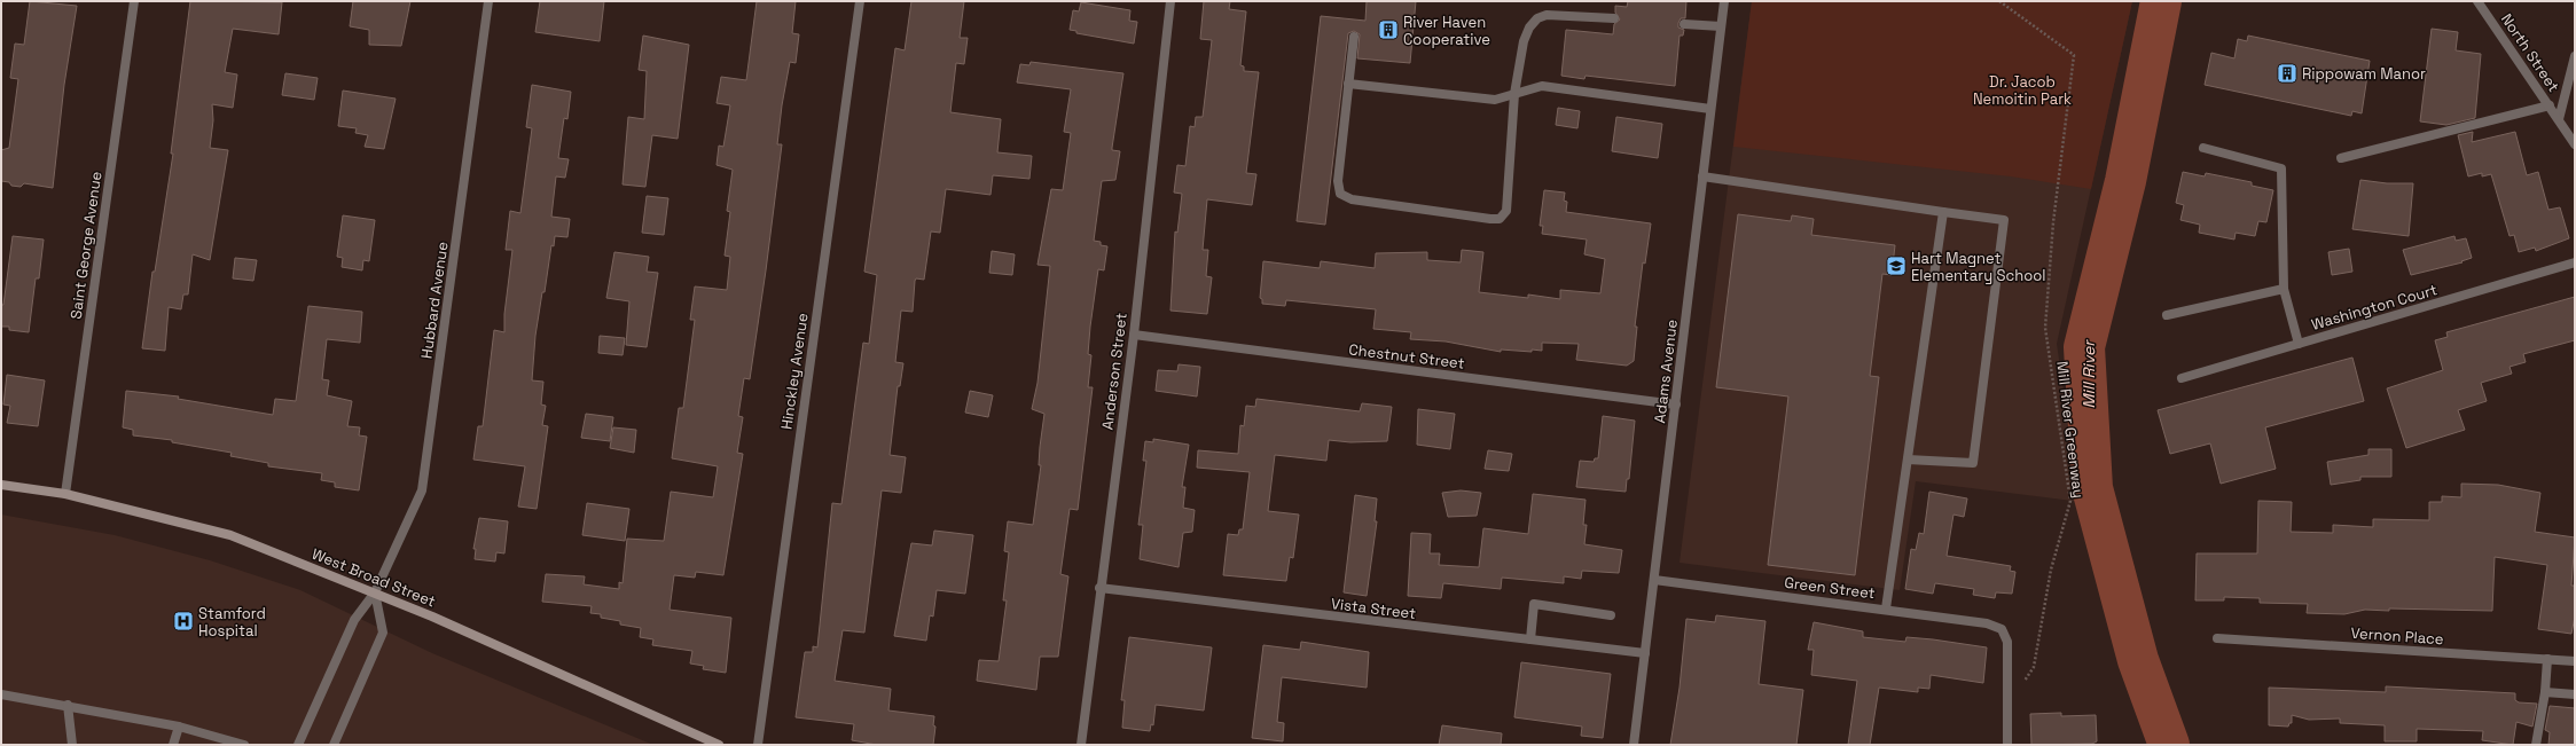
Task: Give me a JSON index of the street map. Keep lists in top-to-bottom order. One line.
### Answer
{"streets":{"main road":["West Broad Street"],"street":["North Street","Saint George Avenue","Hubbard Avenue","Washington Court","Chestnut Street","Hinckley Avenue","Anderson Street","Adams Avenue","Green Street","Vista Street","Vernon Place"],"path":["Mill River Greenway"]},"crossings":[["Saint George Avenue","West Broad Street"],["Hubbard Avenue","West Broad Street"],["Chestnut Street","Anderson Street"],["Chestnut Street","Adams Avenue"],["Anderson Street","Vista Street"],["Adams Avenue","Green Street"],["Adams Avenue","Vista Street"],["Mill River Greenway","Green Street"]],"water":["Mill River"],"parks":["Dr. Jacob Nemoitin Park"],"places":{"building":["River Haven Cooperative","Rippowam Manor"],"school or university":["Hart Magnet Elementary School"],"hospital":["Stamford Hospital"]}}
